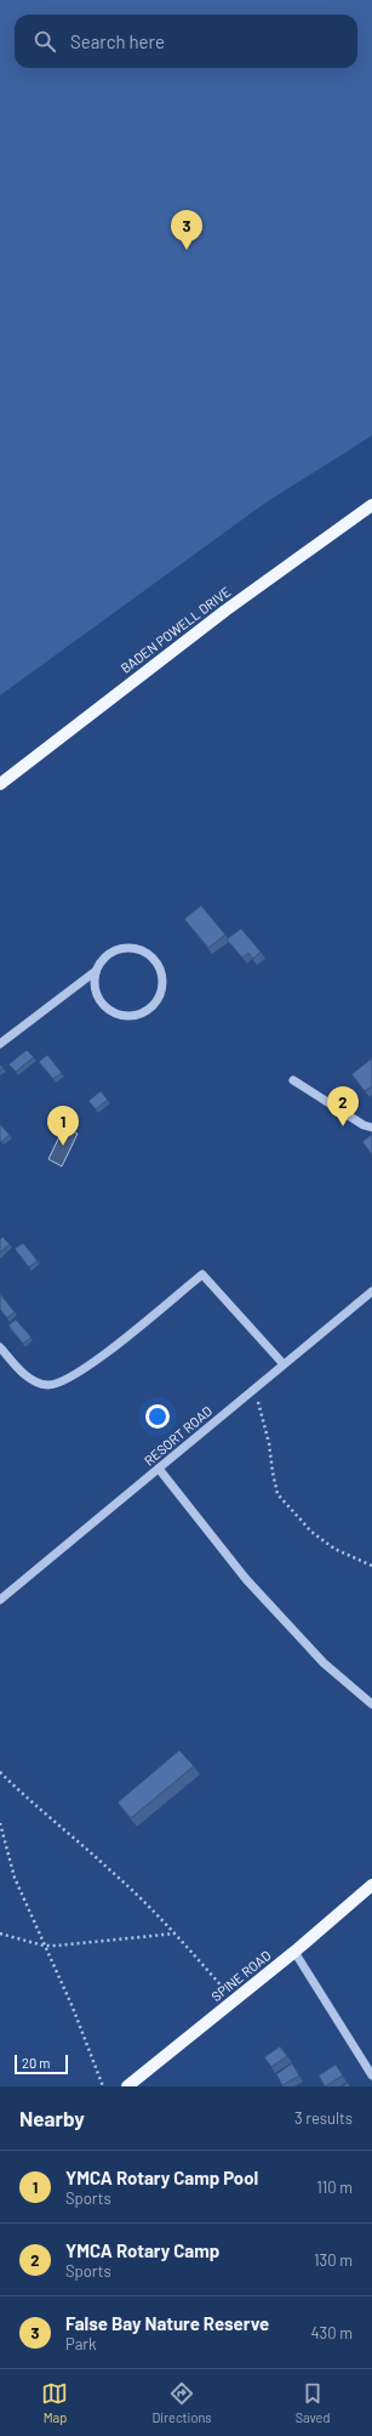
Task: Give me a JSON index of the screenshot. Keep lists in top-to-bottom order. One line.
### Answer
{"streets":{"main road":["BADEN POWELL DRIVE","SPINE ROAD"],"street":["RESORT ROAD"]},"scale_bar":"20 m","page":{"search":"Search here","pins":["3","2","1"],"scale":"20 m","heading":["Nearby","3 results"],"list":[{"mark":"1","name":"YMCA Rotary Camp Pool","note":"Sports","value":"110 m"},{"mark":"2","name":"YMCA Rotary Camp","note":"Sports","value":"130 m"},{"mark":"3","name":"False Bay Nature Reserve","note":"Park","value":"430 m"}],"nav":["Map","Directions","Saved"]}}
